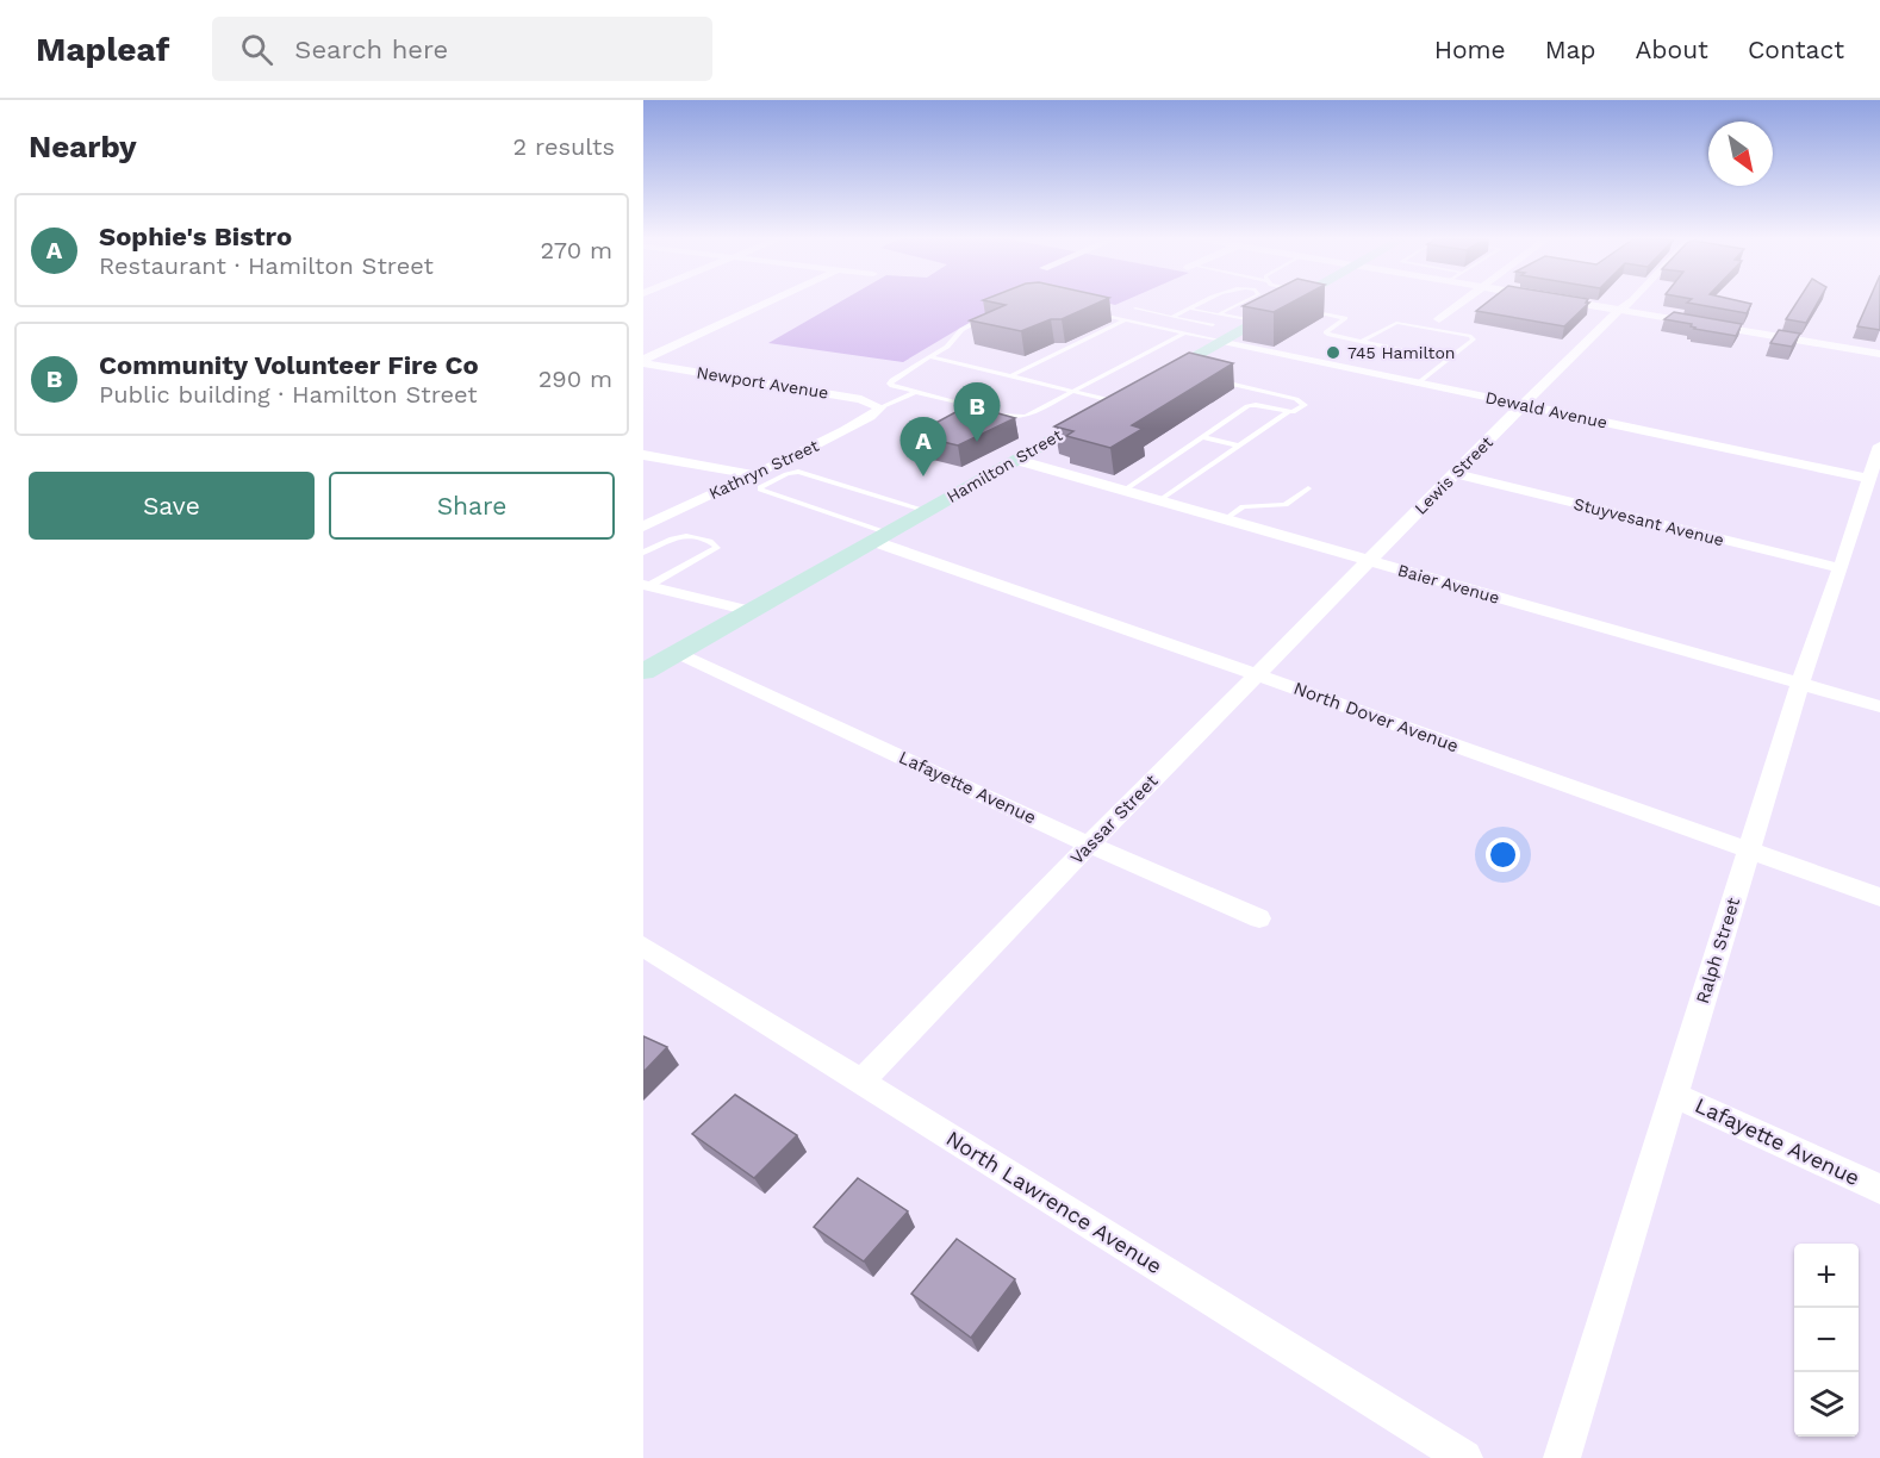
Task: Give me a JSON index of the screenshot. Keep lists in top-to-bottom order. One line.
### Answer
{"streets":{"street":["Newport Avenue","Dewald Avenue","Hamilton Street","Kathryn Street","Lewis Street","Stuyvesant Avenue","Baier Avenue","North Dover Avenue","Lafayette Avenue","Vassar Street","Ralph Street","North Lawrence Avenue"]},"crossings":[["Newport Avenue","Kathryn Street"],["Dewald Avenue","Lewis Street"],["Dewald Avenue","Ralph Street"],["Hamilton Street","Baier Avenue"],["Hamilton Street","North Dover Avenue"],["Hamilton Street","Lafayette Avenue"],["Lewis Street","Stuyvesant Avenue"],["Lewis Street","Baier Avenue"],["Lewis Street","Vassar Street"],["Stuyvesant Avenue","Ralph Street"],["Baier Avenue","Vassar Street"],["Baier Avenue","Ralph Street"],["North Dover Avenue","Vassar Street"],["North Dover Avenue","Ralph Street"],["Lafayette Avenue","Vassar Street"],["Lafayette Avenue","Ralph Street"],["Vassar Street","North Lawrence Avenue"]],"places":["745 Hamilton"],"north":"bottom right","page":{"header":"Mapleaf","search":"Search here","nav":["Home","Map","About","Contact"],"heading":["Nearby","2 results"],"list":[{"mark":"A","name":"Sophie's Bistro","note":"Restaurant · Hamilton Street","value":"270 m"},{"mark":"B","name":"Community Volunteer Fire Co","note":"Public building · Hamilton Street","value":"290 m"}],"pins":["B","A"],"buttons":["Save","Share"],"map_buttons":["+","−"]}}
